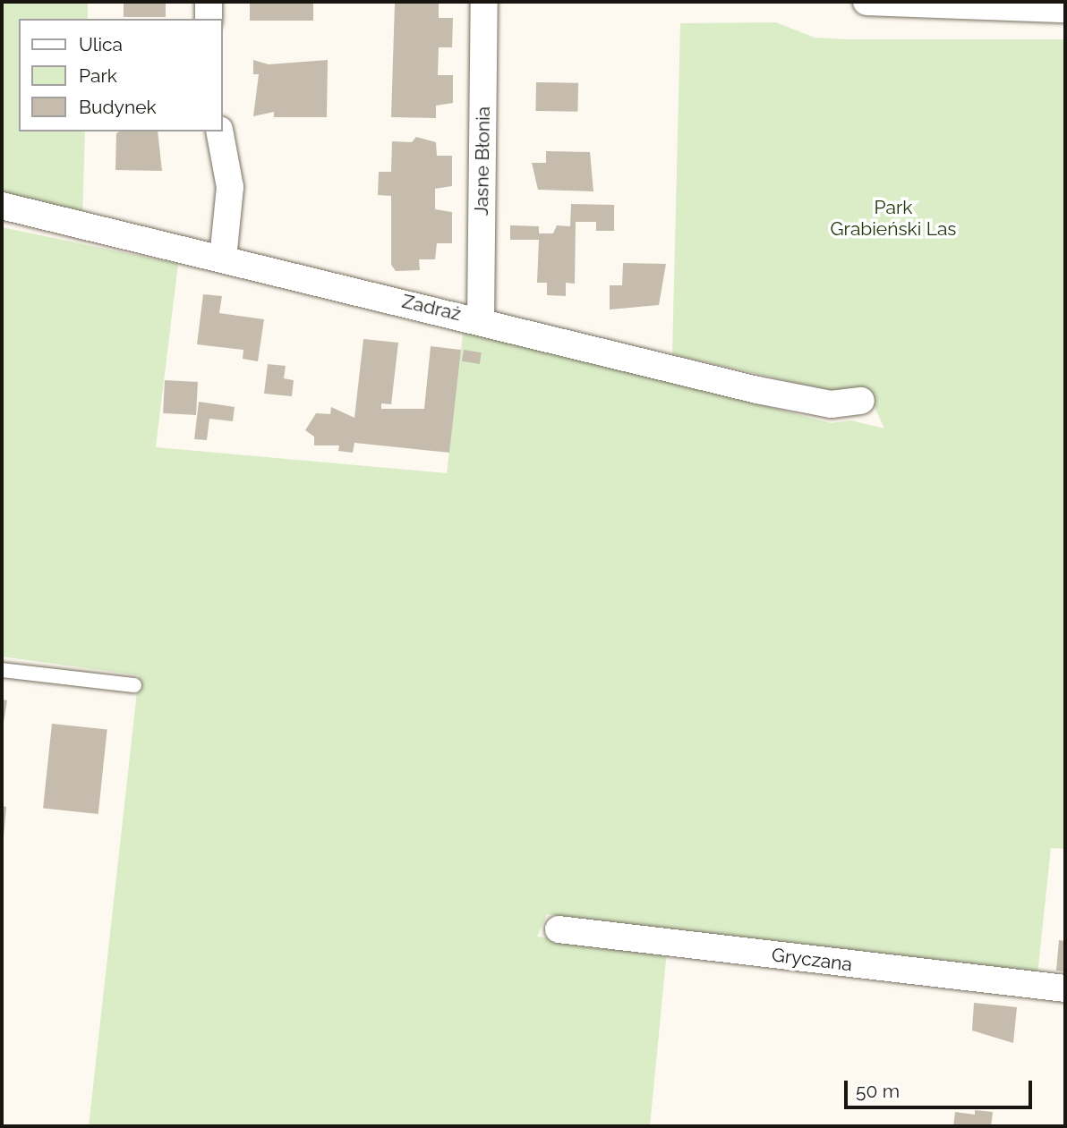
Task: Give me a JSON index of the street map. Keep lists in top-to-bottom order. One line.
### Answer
{"streets":{"street":["Jasne Błonia","Zadraż","Gryczana"]},"crossings":[["Jasne Błonia","Zadraż"]],"parks":["Park Grabieński Las"],"legend":["Ulica","Park","Budynek"],"scale_bar":"50 m"}
